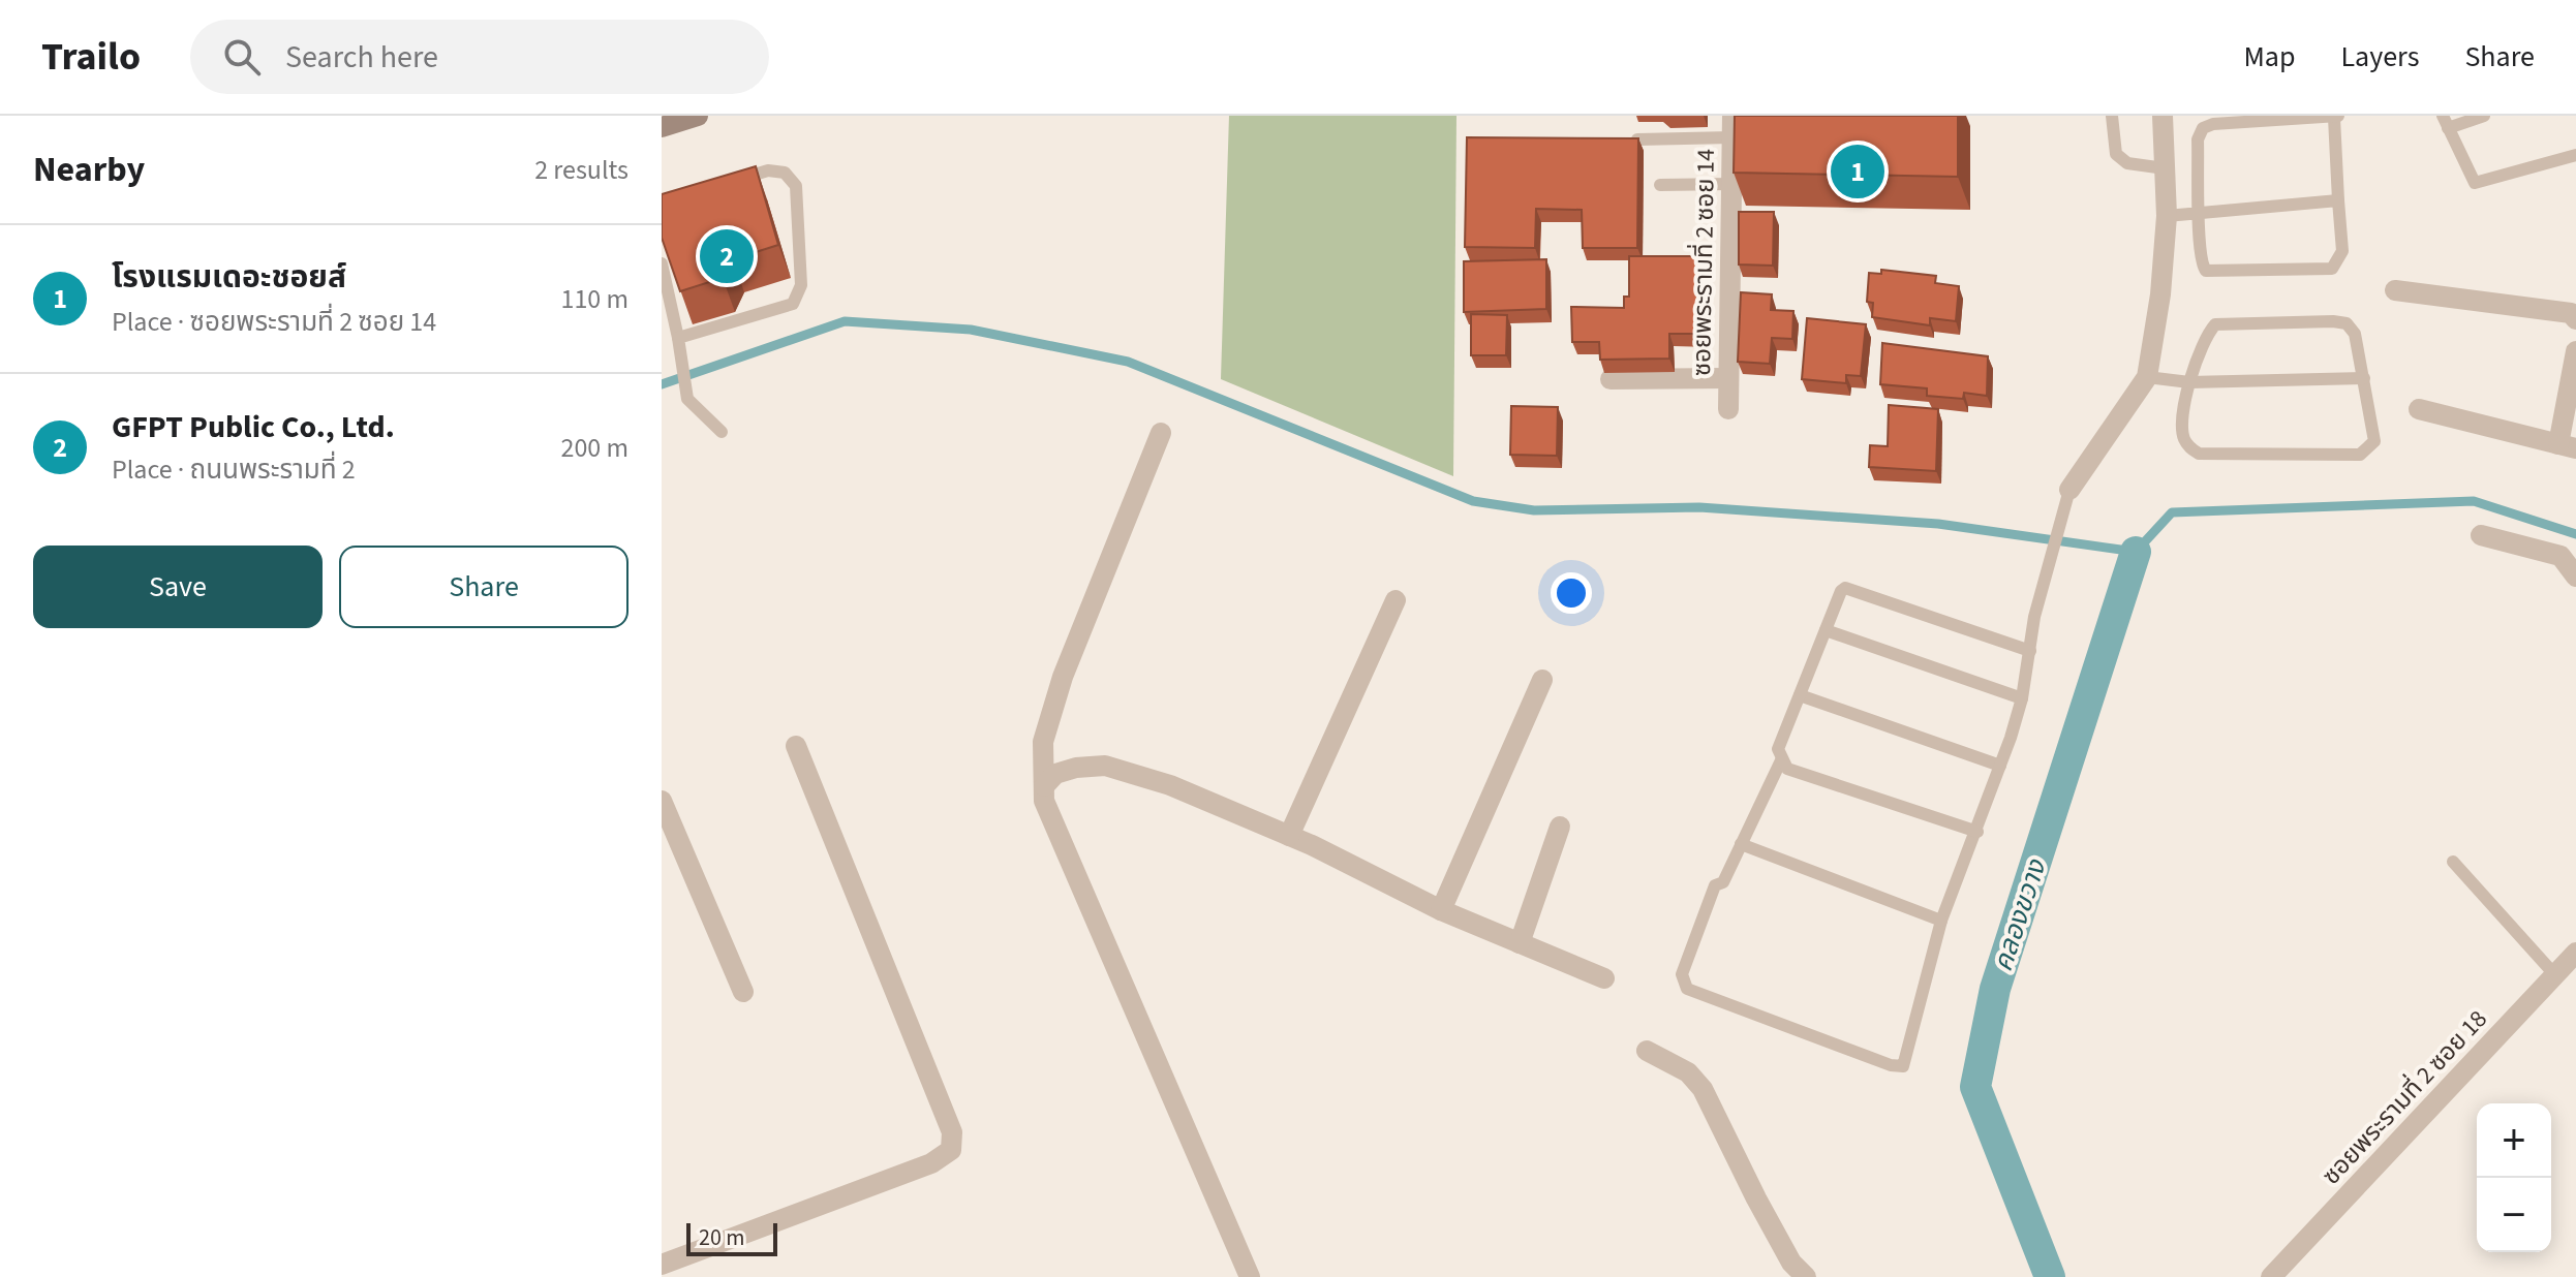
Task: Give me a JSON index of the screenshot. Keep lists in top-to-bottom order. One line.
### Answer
{"streets":{"street":["ซอยพระรามที่ 2 ซอย 14","ซอยพระรามที่ 2 ซอย 18"]},"water":["คลองขวาง"],"scale_bar":"20 m","page":{"header":"Trailo","search":"Search here","nav":["Map","Layers","Share"],"heading":["Nearby","2 results"],"pins":["1","2"],"list":[{"mark":"1","name":"โรงแรมเดอะชอยส์","note":"Place · ซอยพระรามที่ 2 ซอย 14","value":"110 m"},{"mark":"2","name":"GFPT Public Co., Ltd.","note":"Place · ถนนพระรามที่ 2","value":"200 m"}],"buttons":["Save","Share"],"map_buttons":["+","−"],"scale":"20 m"}}
